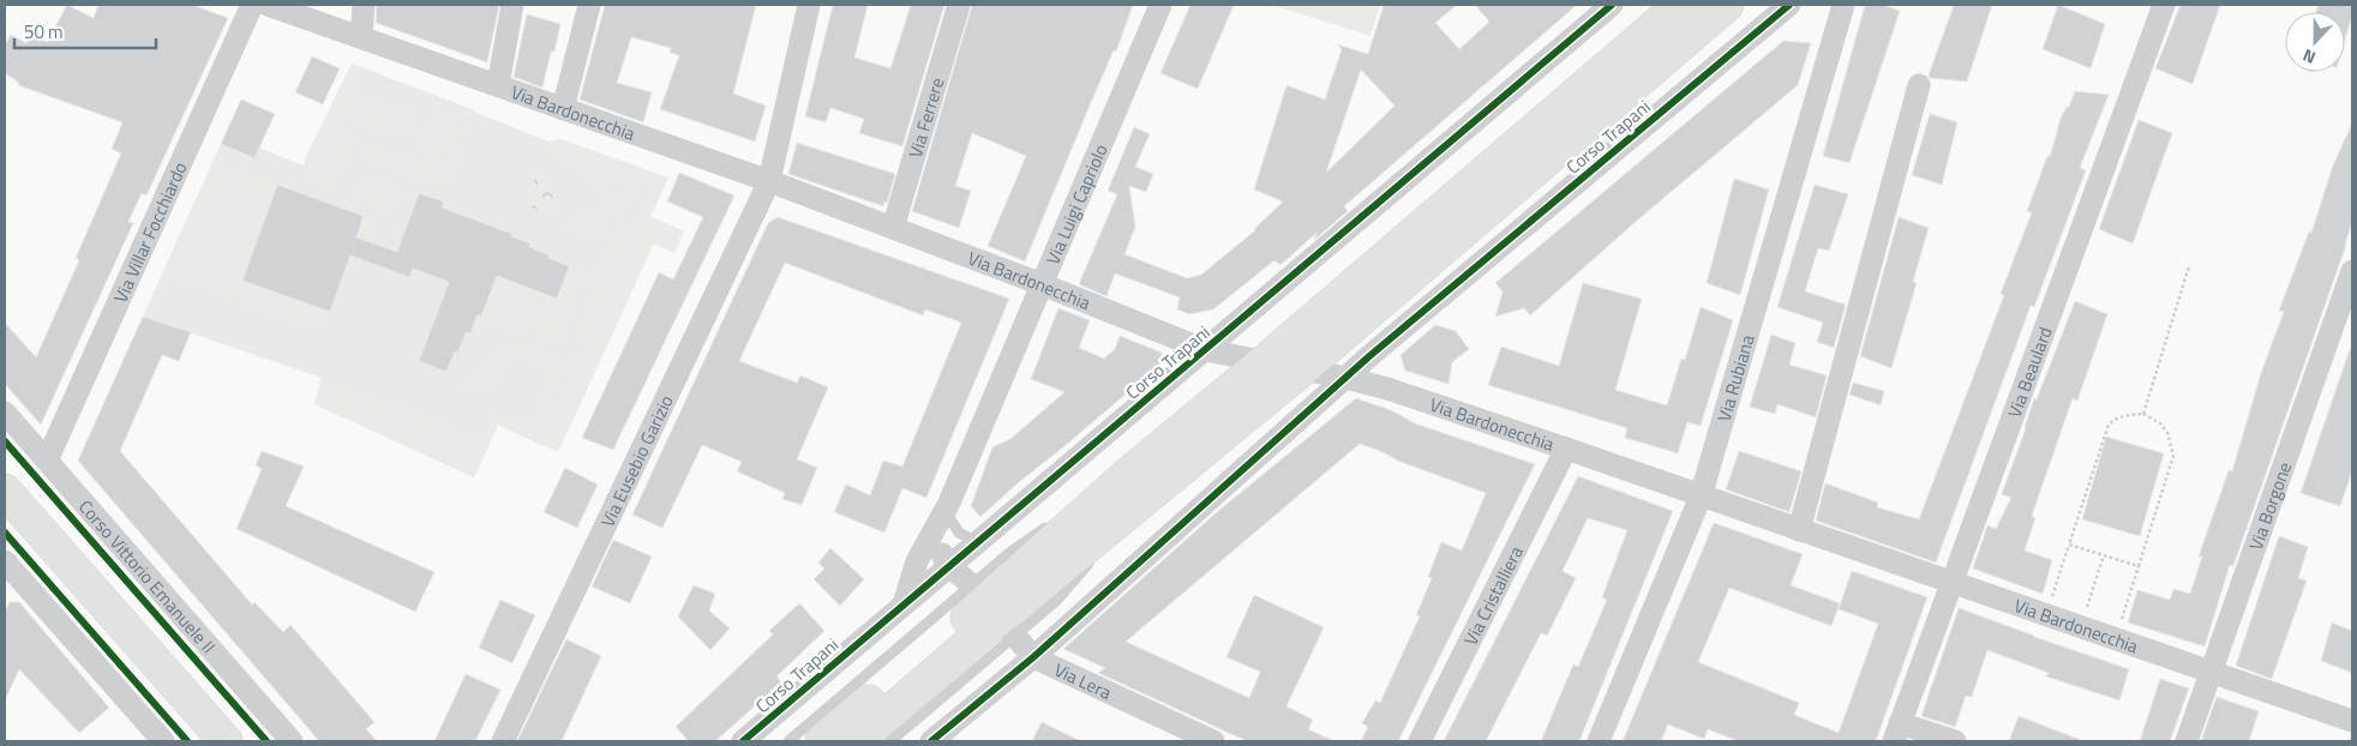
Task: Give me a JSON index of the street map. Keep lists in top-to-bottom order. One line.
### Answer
{"streets":{"main road":["Corso Trapani"],"street":["Via Bardonecchia","Via Ferrere","Via Luigi Capriolo","Via Villar Focchiardo","Via Beaulard","Via Rubiana","Via Eusebio Garizio","Via Borgone","Corso Vittorio Emanuele II","Via Cristalliera","Via Lera"]},"crossings":[["Via Bardonecchia","Via Ferrere"],["Via Bardonecchia","Corso Trapani"],["Via Bardonecchia","Via Luigi Capriolo"],["Via Bardonecchia","Via Beaulard"],["Via Bardonecchia","Via Rubiana"],["Via Bardonecchia","Via Eusebio Garizio"],["Via Bardonecchia","Via Borgone"],["Via Bardonecchia","Via Cristalliera"],["Corso Trapani","Via Luigi Capriolo"],["Corso Trapani","Via Lera"],["Via Luigi Capriolo","Via Lera"],["Via Villar Focchiardo","Corso Vittorio Emanuele II"]],"scale_bar":"50 m","north":"bottom"}
